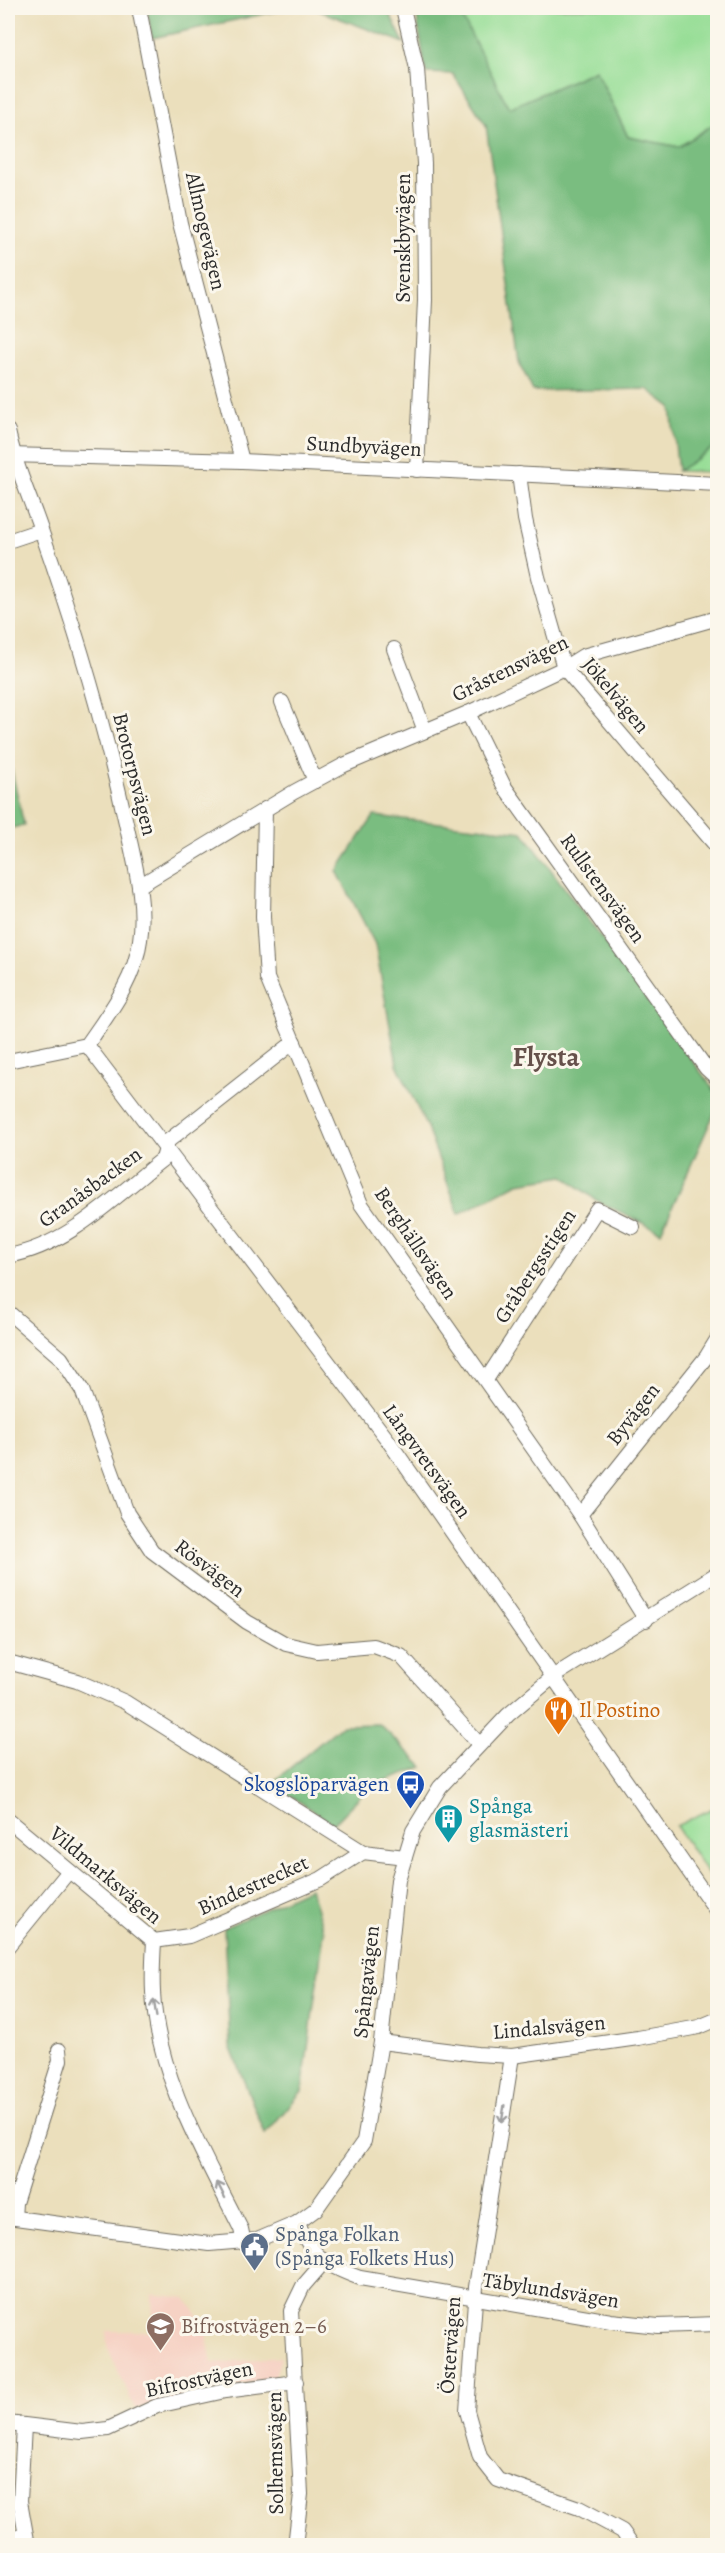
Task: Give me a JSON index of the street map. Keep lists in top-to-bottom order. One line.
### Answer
{"streets":{"street":["Allmogevägen","Svenskbyvägen","Sundbyvägen","Gråstensvägen","Jökelvägen","Brotorpsvägen","Rullstensvägen","Granåsbacken","Berghällsvägen","Gråbergsstigen","Byvägen","Långvretsvägen","Rösvägen","Vildmarksvägen","Bindestrecket","Spångavägen","Lindalsvägen","Täbylundsvägen","Östervägen","Bifrostvägen","Solhemsvägen"]},"crossings":[["Allmogevägen","Sundbyvägen"],["Svenskbyvägen","Sundbyvägen"],["Sundbyvägen","Jökelvägen"],["Sundbyvägen","Brotorpsvägen"],["Gråstensvägen","Jökelvägen"],["Gråstensvägen","Brotorpsvägen"],["Gråstensvägen","Rullstensvägen"],["Gråstensvägen","Berghällsvägen"],["Brotorpsvägen","Långvretsvägen"],["Granåsbacken","Berghällsvägen"],["Granåsbacken","Långvretsvägen"],["Berghällsvägen","Gråbergsstigen"],["Berghällsvägen","Byvägen"],["Berghällsvägen","Spångavägen"],["Långvretsvägen","Spångavägen"],["Rösvägen","Spångavägen"],["Vildmarksvägen","Bindestrecket"],["Vildmarksvägen","Spångavägen"],["Spångavägen","Lindalsvägen"],["Lindalsvägen","Östervägen"],["Täbylundsvägen","Östervägen"],["Täbylundsvägen","Solhemsvägen"],["Bifrostvägen","Solhemsvägen"]],"one_way":["Vildmarksvägen","Östervägen"],"districts":["Flysta"],"places":{"restaurant":["Il Postino"],"bus stop":["Skogslöparvägen"],"building":["Spånga glasmästeri"],"public building":["Spånga Folkan (Spånga Folkets Hus)"],"school or university":["Bifrostvägen 2–6"]}}
